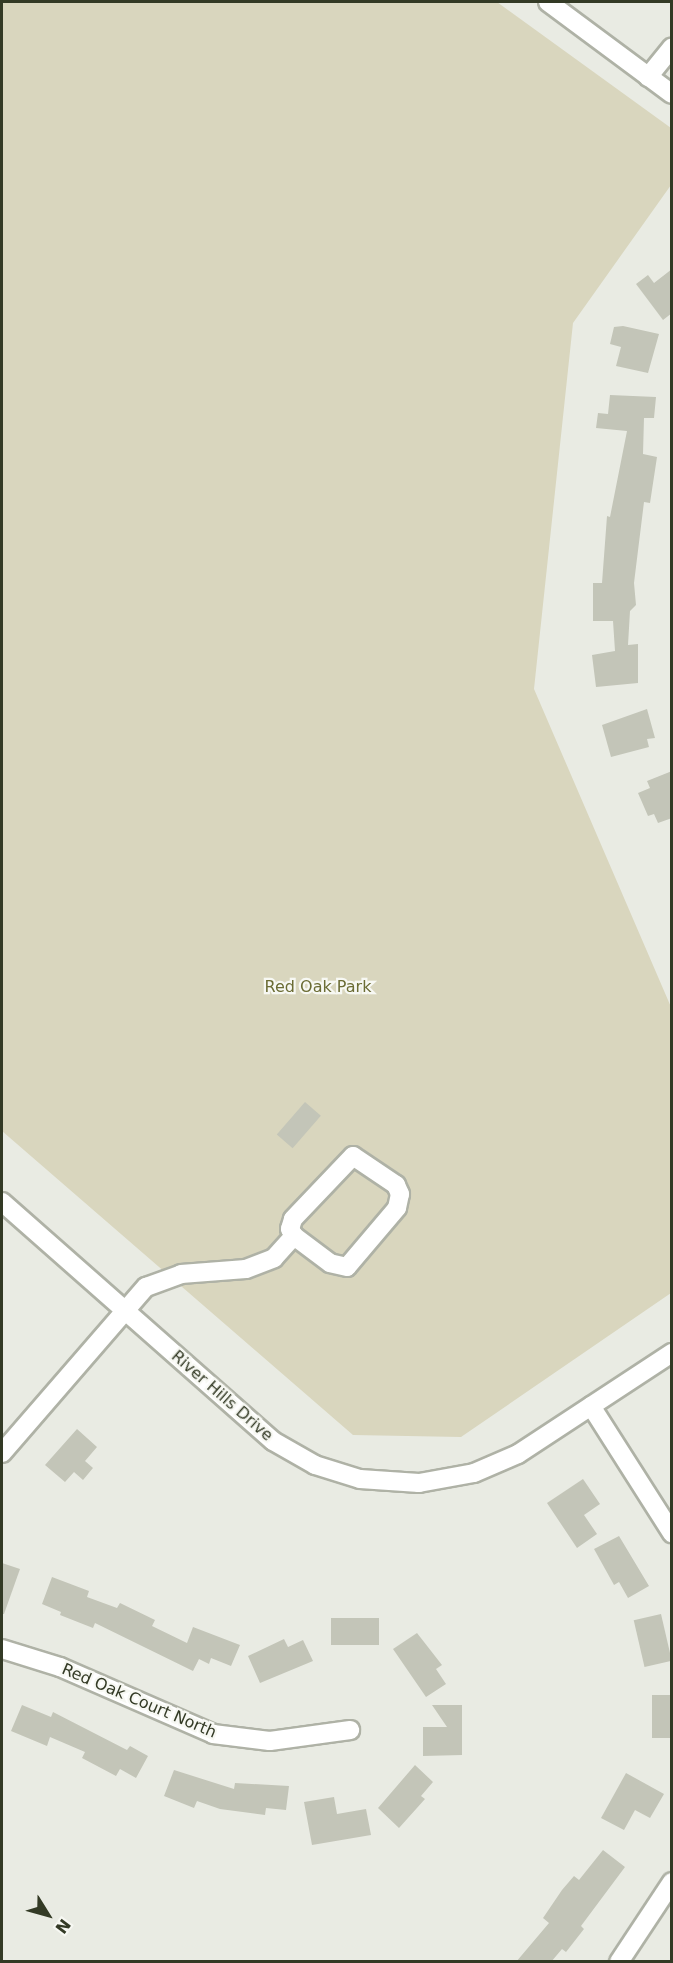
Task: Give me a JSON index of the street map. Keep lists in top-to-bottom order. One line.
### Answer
{"streets":{"street":["River Hills Drive","Red Oak Court North"]},"parks":["Red Oak Park"],"north":"bottom right"}
